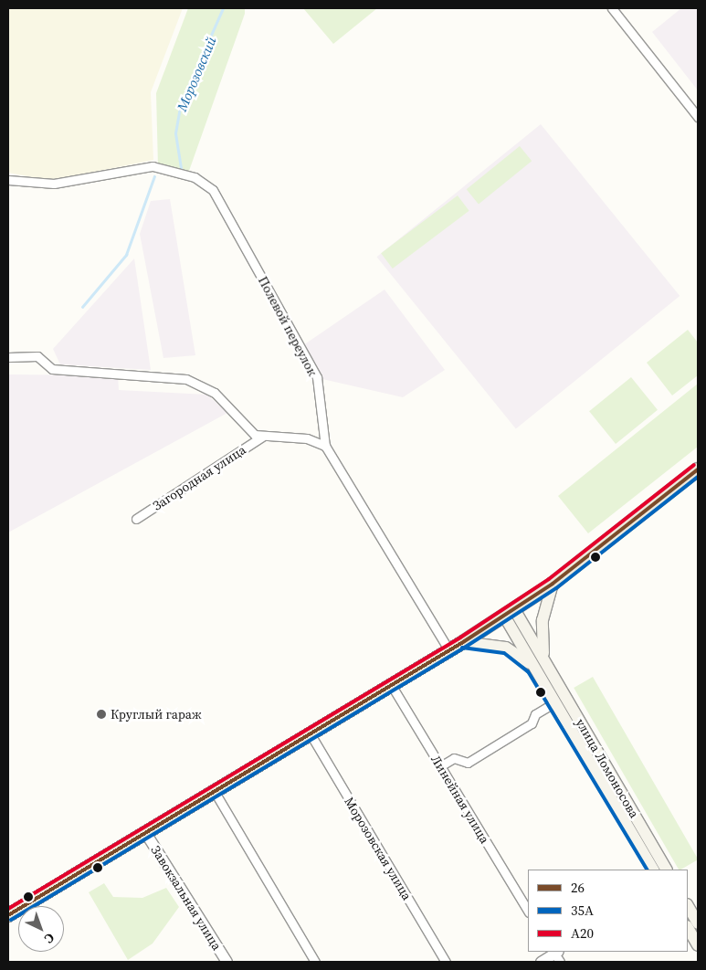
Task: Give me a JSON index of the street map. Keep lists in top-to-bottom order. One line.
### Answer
{"streets":{"main road":["улица Ломоносова"],"street":["Полевой переулок","Загородная улица","Линейная улица","Морозовская улица","Завокзальная улица"]},"water":["Морозовский"],"places":["Круглый гараж"],"lines":["transit line А20","transit line 26","transit line 35А"],"legend":["26","35А","А20"],"north":"bottom right"}
